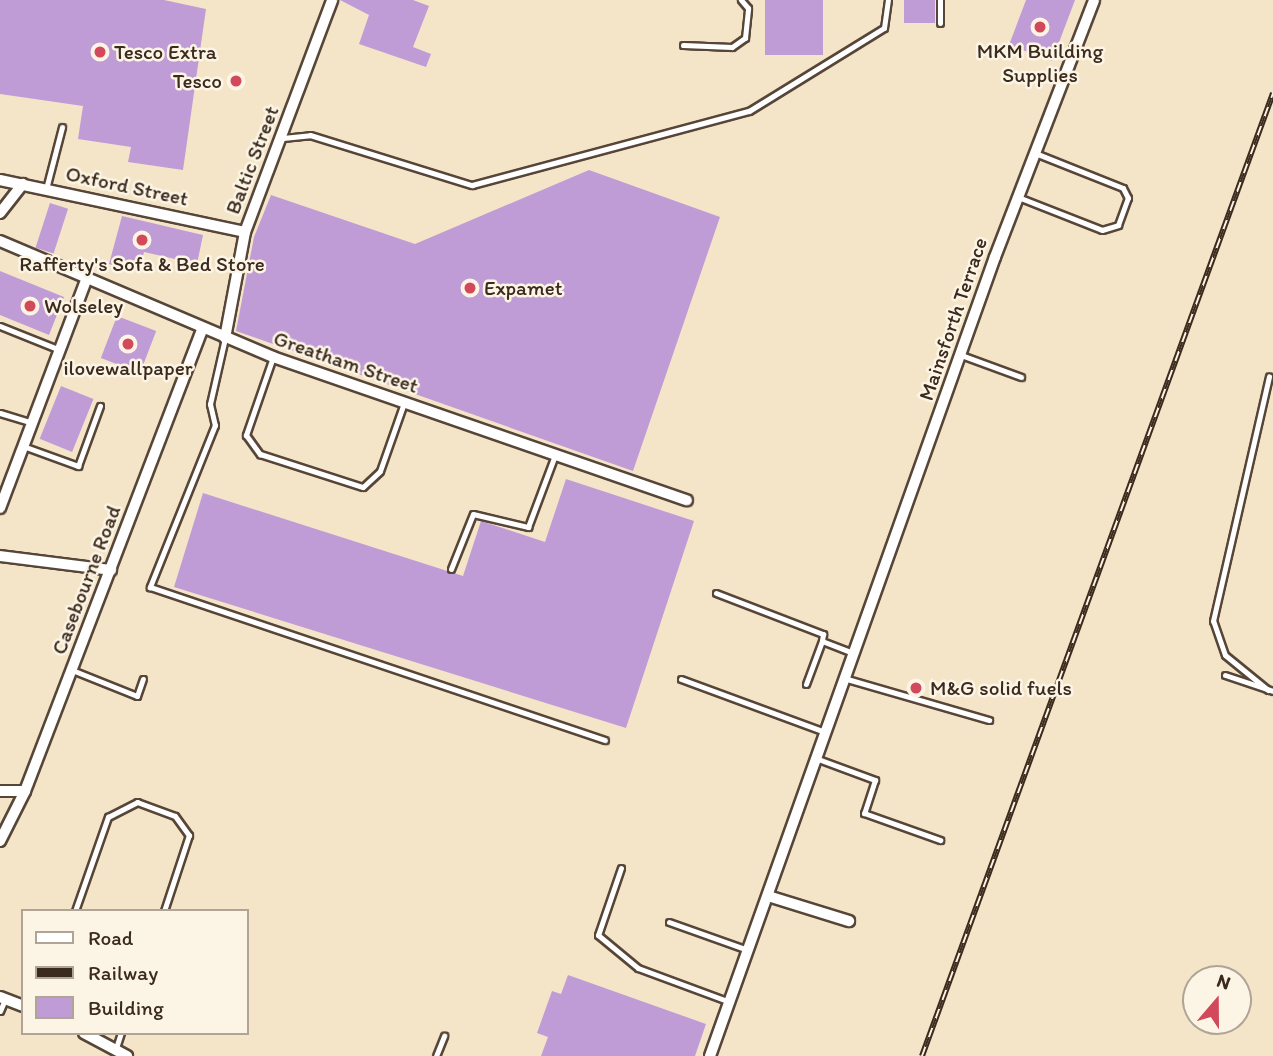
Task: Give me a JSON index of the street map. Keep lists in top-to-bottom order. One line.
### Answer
{"streets":{"street":["Baltic Street","Oxford Street","Mainsforth Terrace","Greatham Street","Casebourne Road"]},"crossings":[["Baltic Street","Oxford Street"],["Baltic Street","Greatham Street"],["Greatham Street","Casebourne Road"]],"places":["MKM Building Supplies","Tesco Extra","Tesco","Rafferty's Sofa & Bed Store","Expamet","Wolseley","ilovewallpaper","M&G solid fuels"],"legend":["Road","Railway","Building"],"north":"top"}
